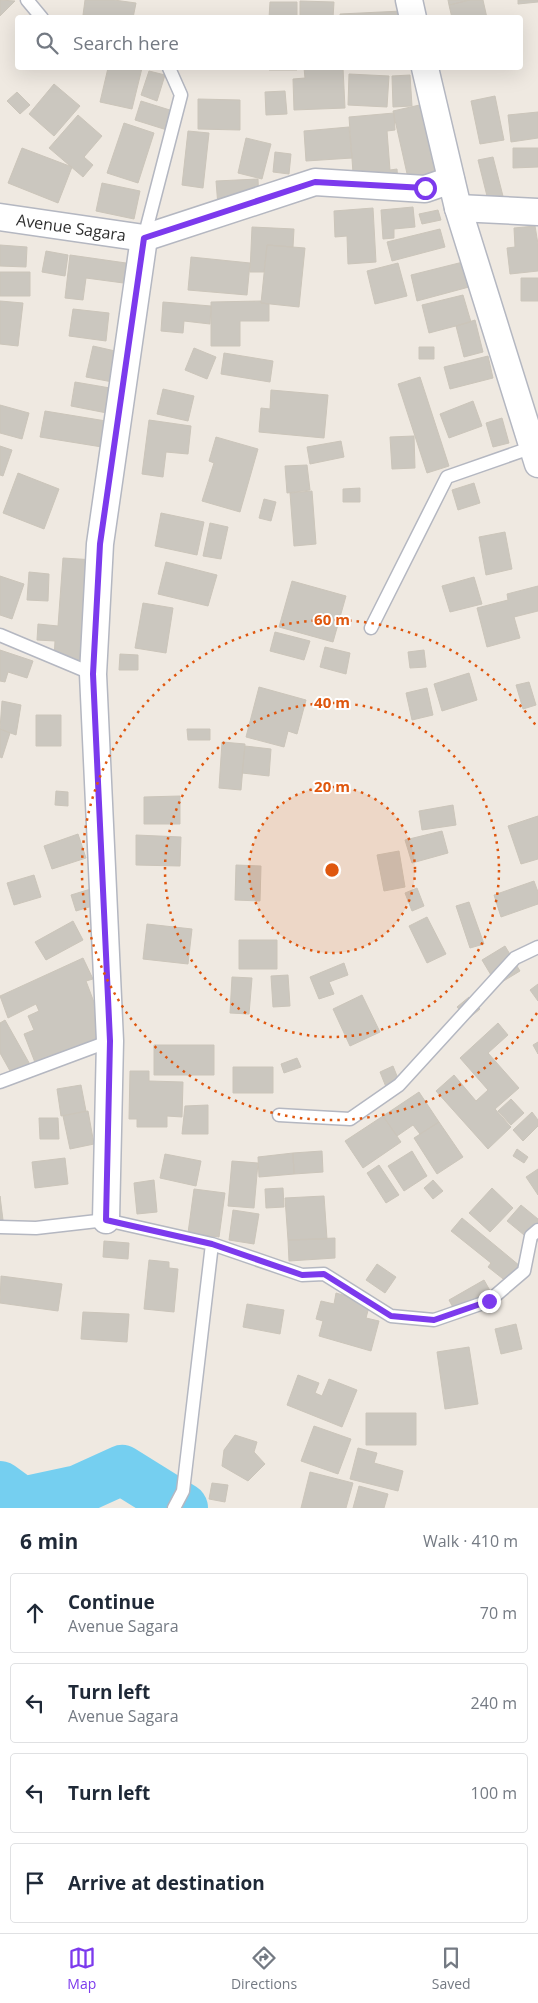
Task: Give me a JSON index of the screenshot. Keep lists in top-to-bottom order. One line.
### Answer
{"streets":{"street":["Avenue Sagara"]},"page":{"search":"Search here","heading":["6 min","Walk · 410 m"],"list":[["Continue","Avenue Sagara","70 m"],["Turn left","Avenue Sagara","240 m"],["Turn left","100 m"],"Arrive at destination"],"nav":["Map","Directions","Saved"]},"rings":["60 m","40 m","20 m"]}
